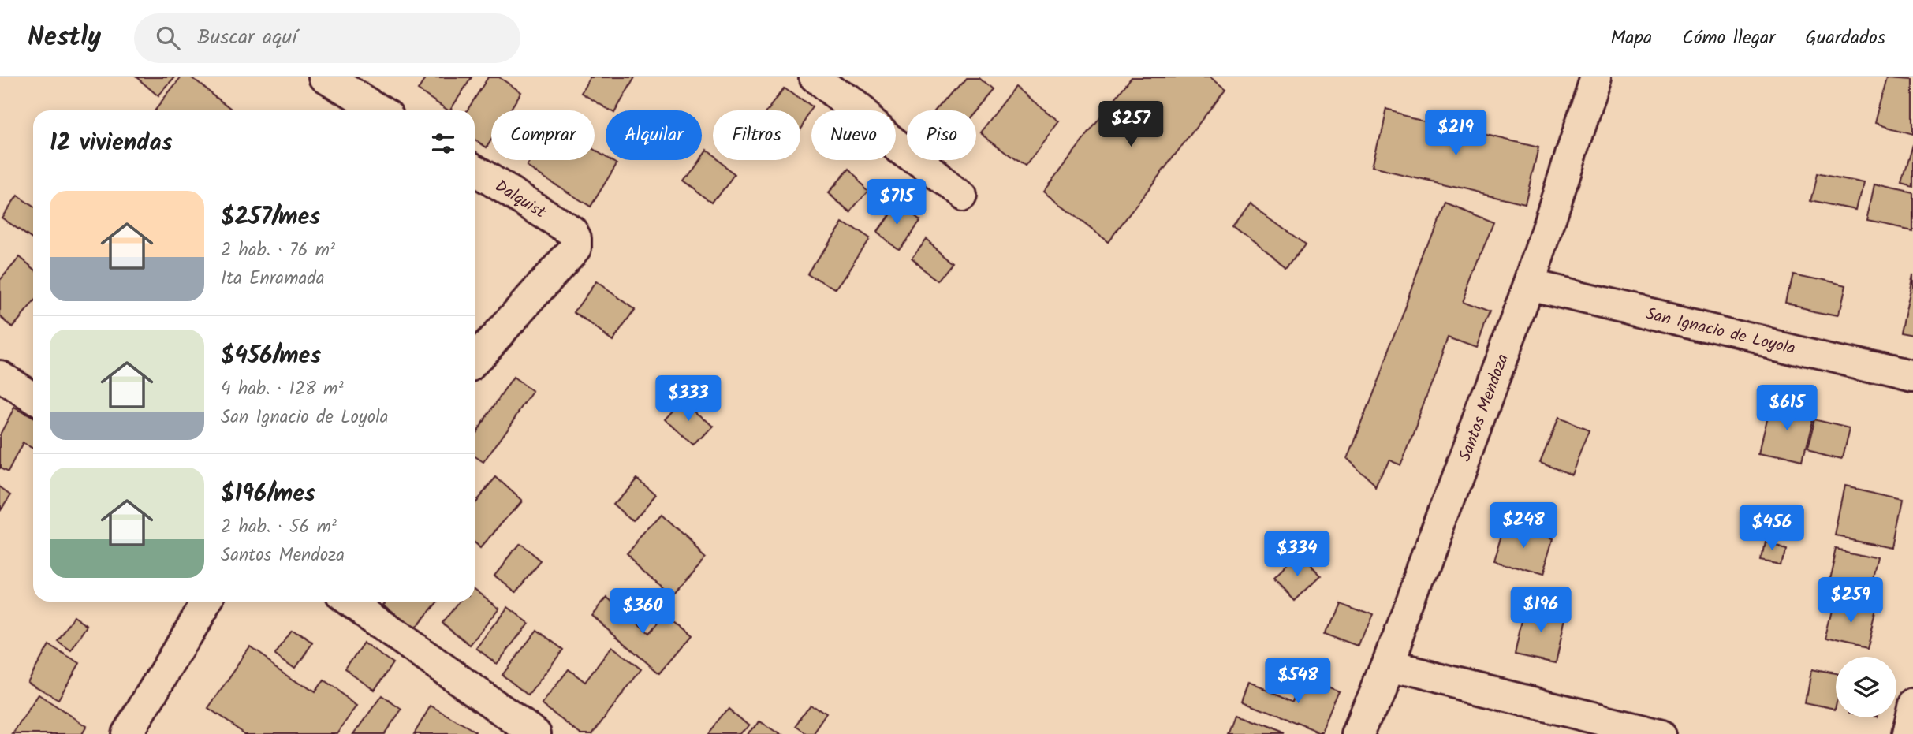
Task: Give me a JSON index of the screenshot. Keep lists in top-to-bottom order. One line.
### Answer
{"streets":{"street":["Dalquist","San Ignacio de Loyola","Santos Mendoza"]},"crossings":[["San Ignacio de Loyola","Santos Mendoza"]],"page":{"header":"Nestly","search":"Buscar aquí","nav":["Mapa","Cómo llegar","Guardados"],"price":["$257","$219","$715","$333","$615","$248","$456","$334","$259","$196","$360","$548"],"chip":["Comprar","Alquilar","Filtros","Nuevo","Piso"],"heading":"12 viviendas","list":[{"name":"$257/mes","note":"2 hab. · 76 m² · Ita Enramada"},{"name":"$456/mes","note":"4 hab. · 128 m² · San Ignacio de Loyola"},{"name":"$196/mes","note":"2 hab. · 56 m² · Santos Mendoza"}]}}
